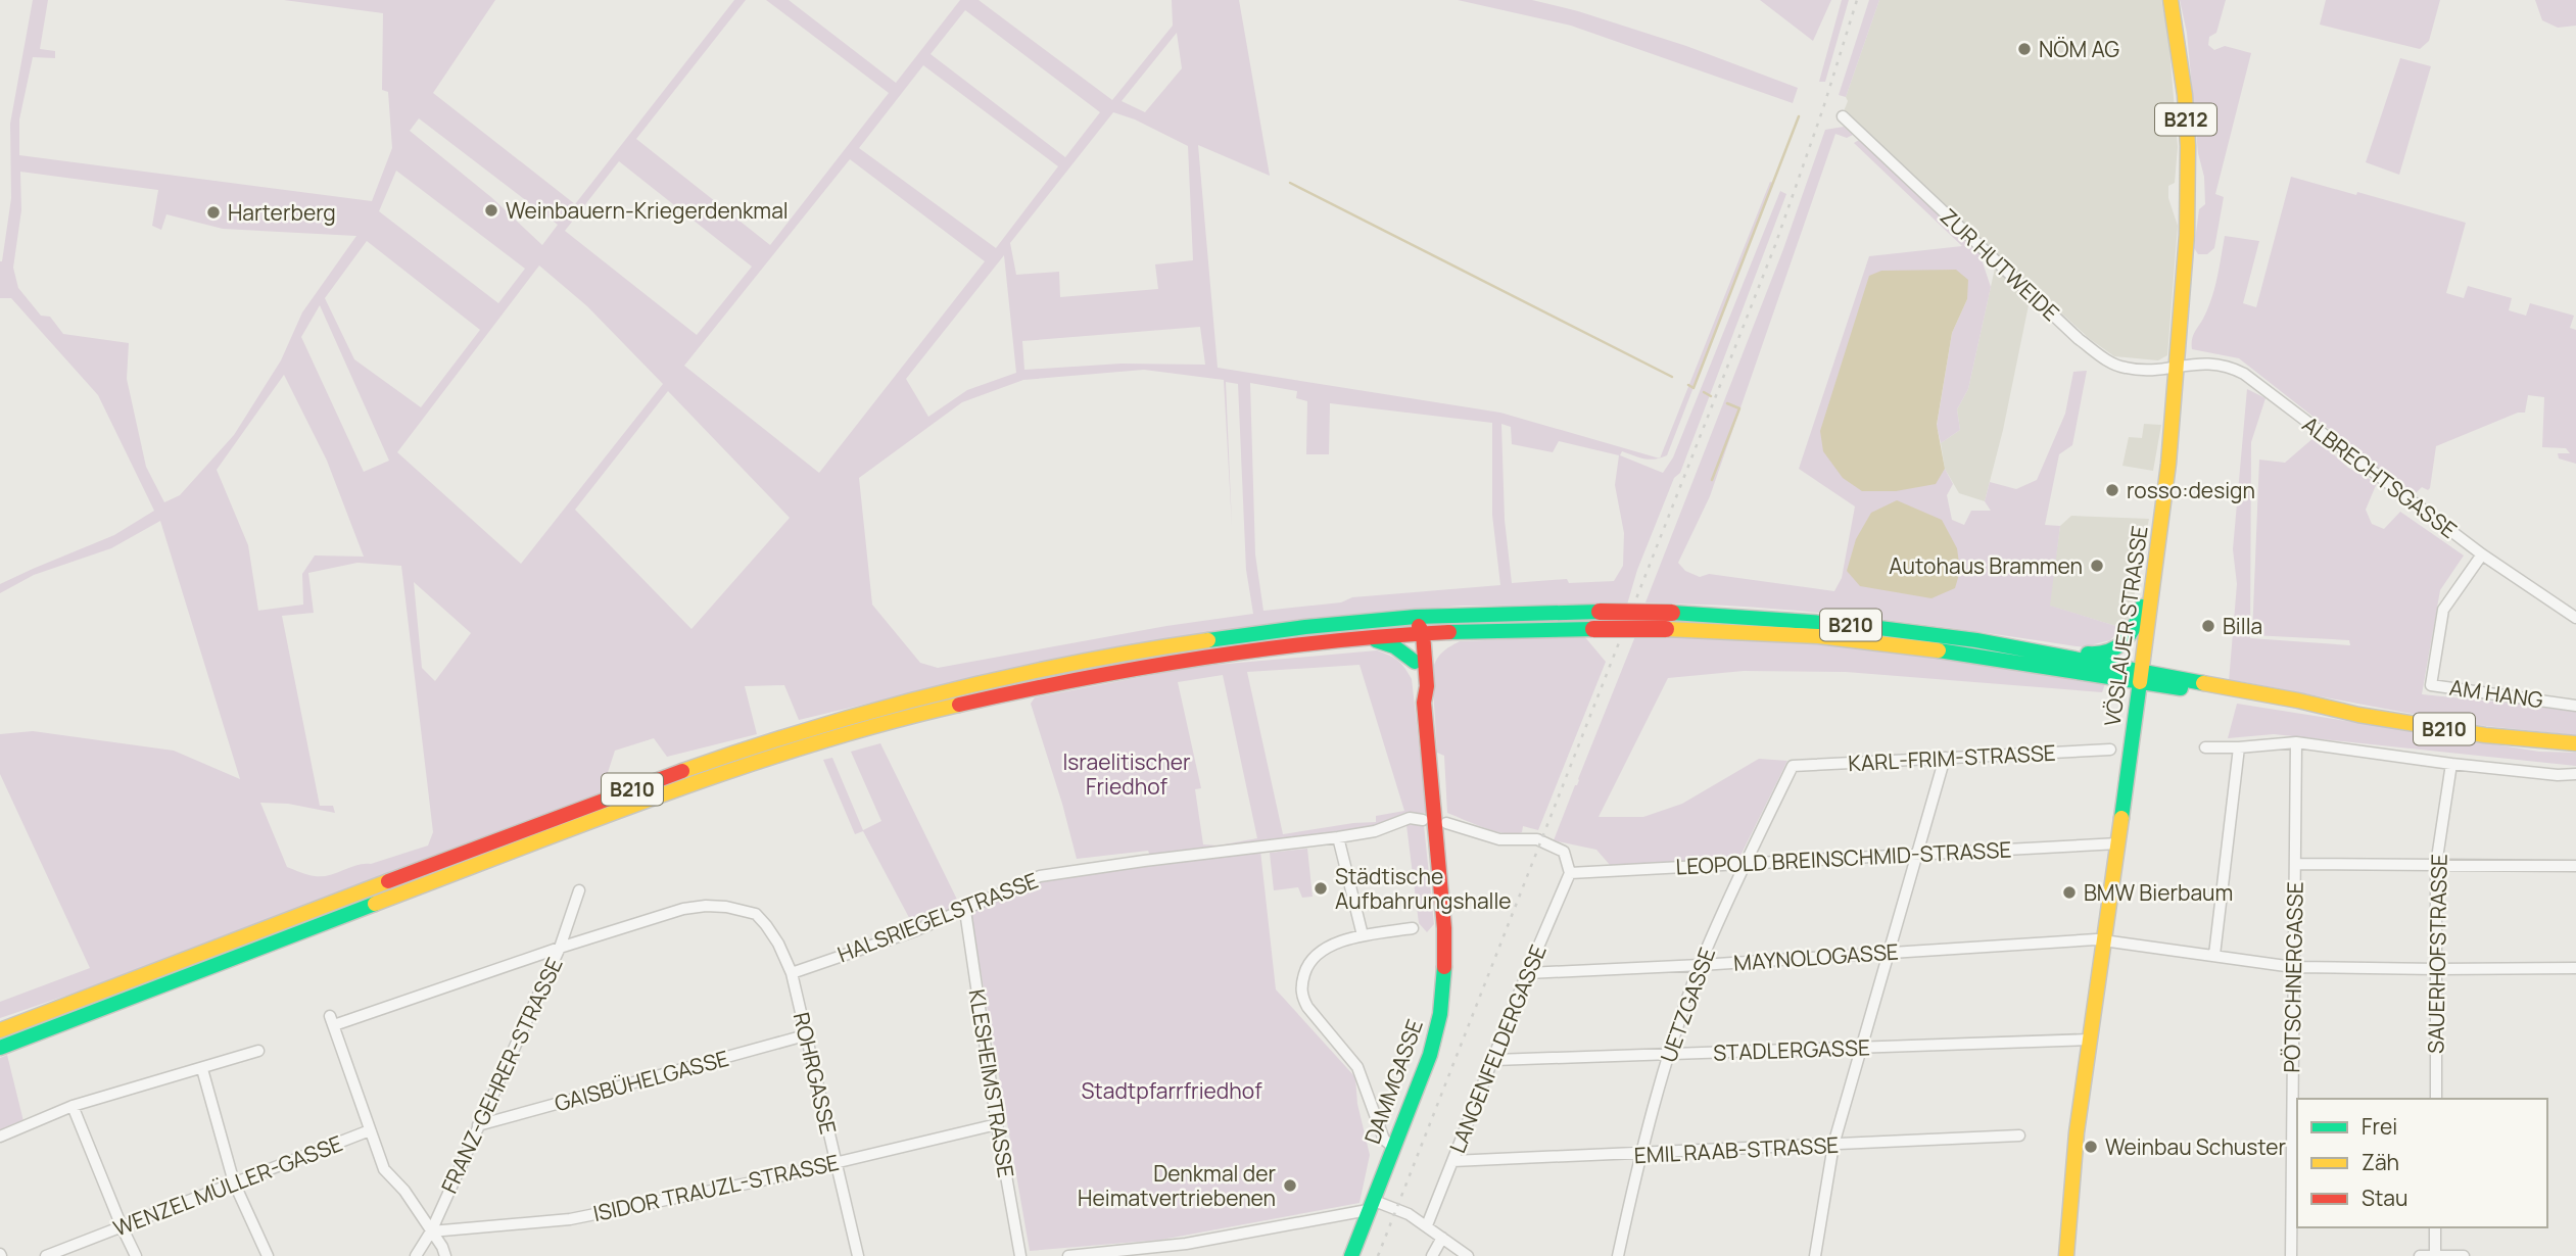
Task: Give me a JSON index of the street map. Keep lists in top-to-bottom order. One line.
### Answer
{"streets":{"main road":["B212","B210","VÖSLAUER STRASSE","DAMMGASSE"],"street":["ZUR HUTWEIDE","ALBRECHTSGASSE","AM HANG","KARL-FRIM-STRASSE","LEOPOLD BREINSCHMID-STRASSE","HALSRIEGELSTRASSE","SAUERHOFSTRASSE","MAYNOLOGASSE","PÖTSCHNERGASSE","UETZGASSE","LANGENFELDERGASSE","STADLERGASSE","ROHRGASSE","FRANZ-GEHRER-STRASSE","GAISBÜHELGASSE","KLESHEIMSTRASSE","EMIL RAAB-STRASSE","WENZEL MÜLLER-GASSE","ISIDOR TRAUZL-STRASSE"]},"crossings":[["ZUR HUTWEIDE","ALBRECHTSGASSE"],["ZUR HUTWEIDE","VÖSLAUER STRASSE"],["ALBRECHTSGASSE","VÖSLAUER STRASSE"],["ALBRECHTSGASSE","AM HANG"],["B210","VÖSLAUER STRASSE"],["B210","DAMMGASSE"],["VÖSLAUER STRASSE","LEOPOLD BREINSCHMID-STRASSE"],["VÖSLAUER STRASSE","MAYNOLOGASSE"],["VÖSLAUER STRASSE","STADLERGASSE"],["KARL-FRIM-STRASSE","UETZGASSE"],["LEOPOLD BREINSCHMID-STRASSE","UETZGASSE"],["LEOPOLD BREINSCHMID-STRASSE","LANGENFELDERGASSE"],["HALSRIEGELSTRASSE","ROHRGASSE"],["HALSRIEGELSTRASSE","KLESHEIMSTRASSE"],["SAUERHOFSTRASSE","MAYNOLOGASSE"],["MAYNOLOGASSE","PÖTSCHNERGASSE"],["MAYNOLOGASSE","UETZGASSE"],["MAYNOLOGASSE","LANGENFELDERGASSE"],["UETZGASSE","STADLERGASSE"],["UETZGASSE","EMIL RAAB-STRASSE"],["LANGENFELDERGASSE","STADLERGASSE"],["LANGENFELDERGASSE","EMIL RAAB-STRASSE"],["ROHRGASSE","GAISBÜHELGASSE"],["ROHRGASSE","ISIDOR TRAUZL-STRASSE"],["FRANZ-GEHRER-STRASSE","GAISBÜHELGASSE"],["FRANZ-GEHRER-STRASSE","ISIDOR TRAUZL-STRASSE"],["KLESHEIMSTRASSE","ISIDOR TRAUZL-STRASSE"]],"parks":["Israelitischer Friedhof","Stadtpfarrfriedhof"],"places":["NÖM AG","Weinbauern-Kriegerdenkmal","Harterberg","rosso:design","Autohaus Brammen","Billa","Städtische Aufbahrungshalle","BMW Bierbaum","Weinbau Schuster","Denkmal der Heimatvertriebenen"],"legend":["Frei","Zäh","Stau"]}
